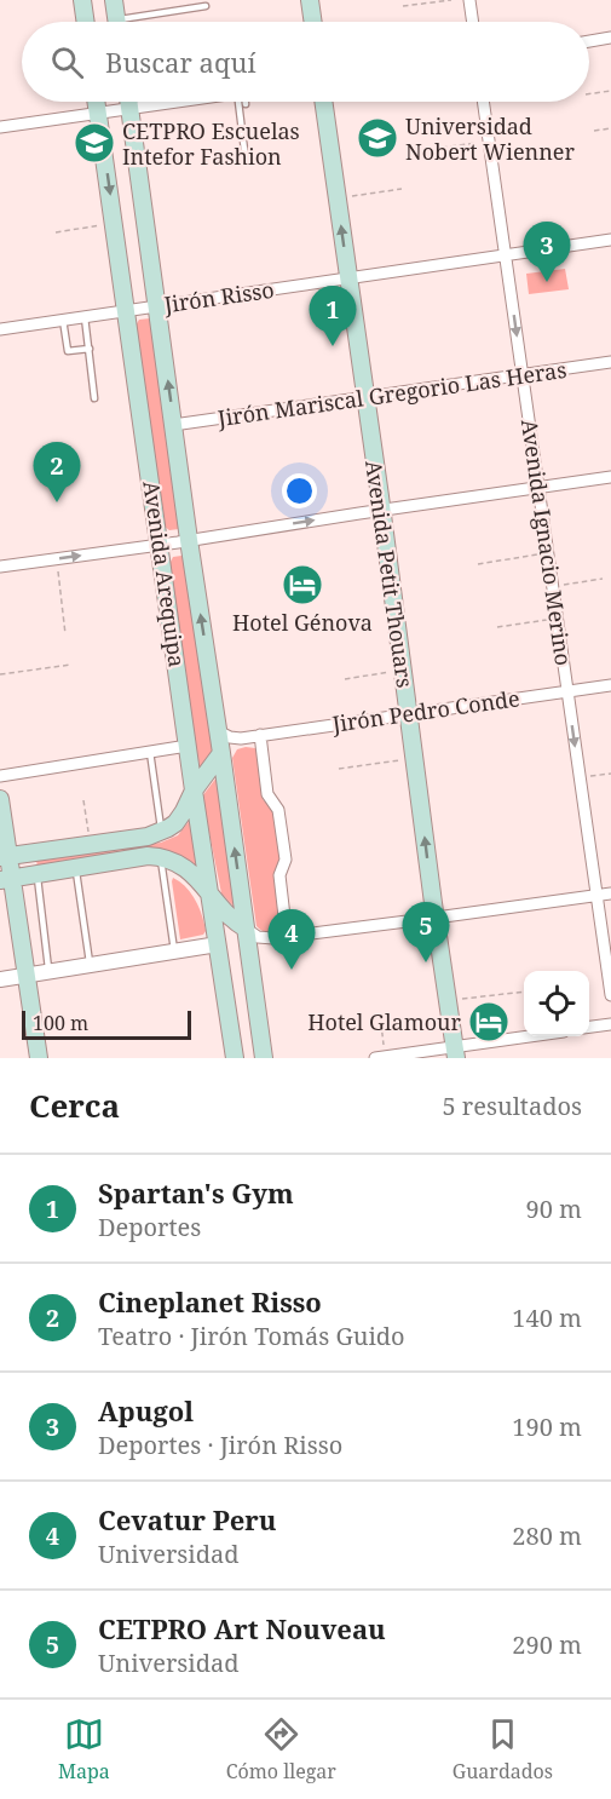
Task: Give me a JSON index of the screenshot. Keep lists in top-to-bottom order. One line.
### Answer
{"streets":{"main road":["Avenida Arequipa","Avenida Petit Thouars"],"street":["Jirón Risso","Jirón Mariscal Gregorio Las Heras","Avenida Ignacio Merino","Jirón Pedro Conde"]},"crossings":[["Jirón Risso","Avenida Ignacio Merino"],["Jirón Risso","Avenida Arequipa"],["Jirón Risso","Avenida Petit Thouars"],["Jirón Mariscal Gregorio Las Heras","Avenida Ignacio Merino"],["Jirón Mariscal Gregorio Las Heras","Avenida Arequipa"],["Jirón Mariscal Gregorio Las Heras","Avenida Petit Thouars"],["Avenida Ignacio Merino","Jirón Pedro Conde"],["Avenida Arequipa","Jirón Pedro Conde"],["Avenida Petit Thouars","Jirón Pedro Conde"]],"places":{"school or university":["Universidad Nobert Wienner","CETPRO Escuelas Intefor Fashion"],"hotel":["Hotel Génova","Hotel Glamour"]},"scale_bar":"100 m","page":{"search":"Buscar aquí","pins":["3","1","2","5","4"],"scale":"100 m","heading":["Cerca","5 resultados"],"list":[{"mark":"1","name":"Spartan's Gym","note":"Deportes","value":"90 m"},{"mark":"2","name":"Cineplanet Risso","note":"Teatro · Jirón Tomás Guido","value":"140 m"},{"mark":"3","name":"Apugol","note":"Deportes · Jirón Risso","value":"190 m"},{"mark":"4","name":"Cevatur Peru","note":"Universidad","value":"280 m"},{"mark":"5","name":"CETPRO Art Nouveau","note":"Universidad","value":"290 m"}],"nav":["Mapa","Cómo llegar","Guardados"]}}
